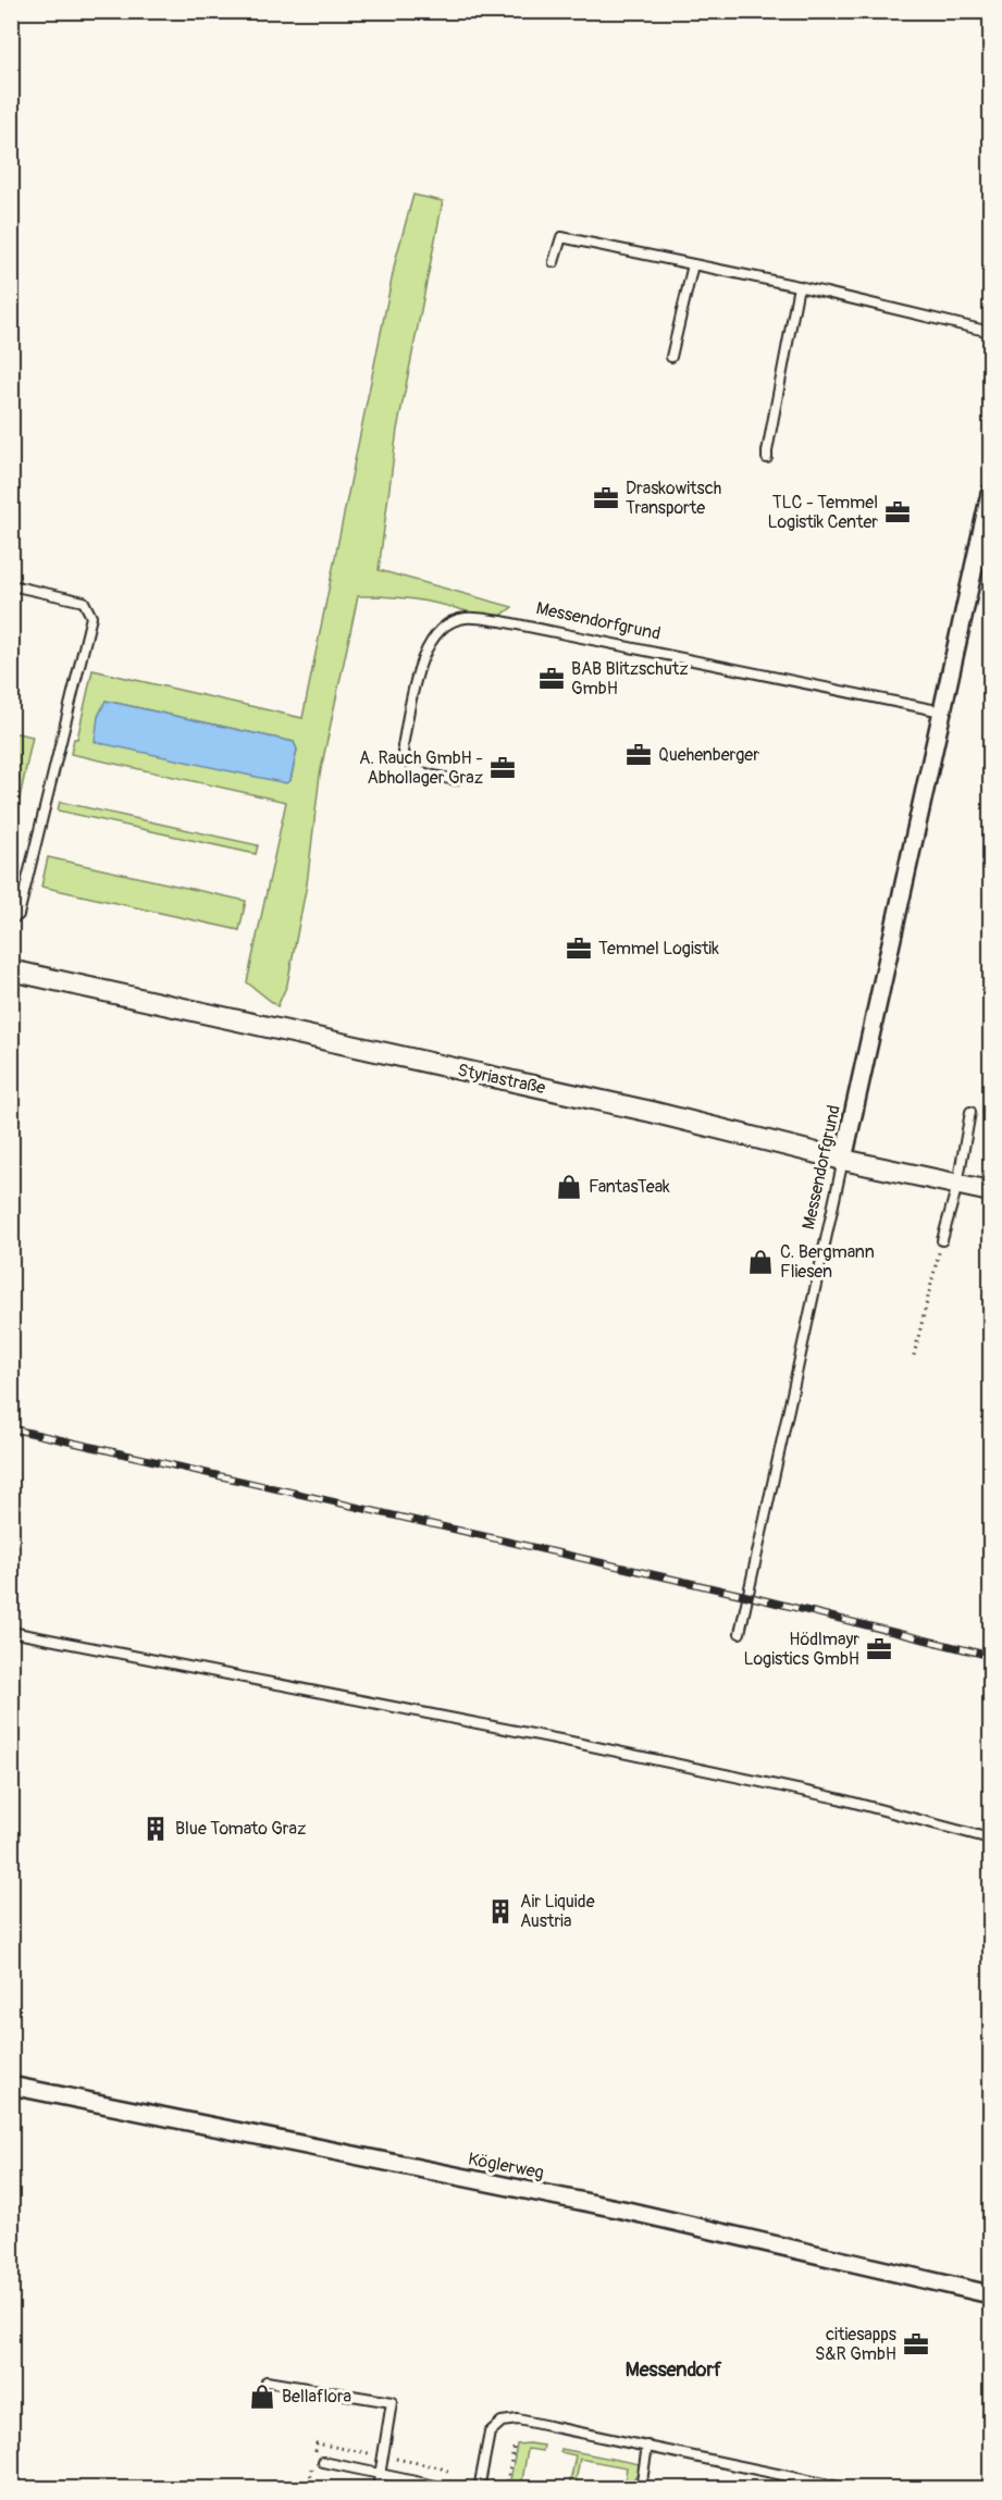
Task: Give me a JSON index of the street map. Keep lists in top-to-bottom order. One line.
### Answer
{"streets":{"street":["Messendorfgrund","Styriastraße","Köglerweg"]},"crossings":[["Messendorfgrund","Styriastraße"]],"districts":["Messendorf"],"places":{"office":["Draskowitsch Transporte","TLC - Temmel Logistik Center","BAB Blitzschutz GmbH","Quehenberger","A. Rauch GmbH - Abhollager Graz","Temmel Logistik","Hödlmayr Logistics GmbH","citiesapps S&R GmbH"],"shop":["FantasTeak","C. Bergmann Fliesen","Bellaflora"],"building":["Blue Tomato Graz","Air Liquide Austria"]}}
